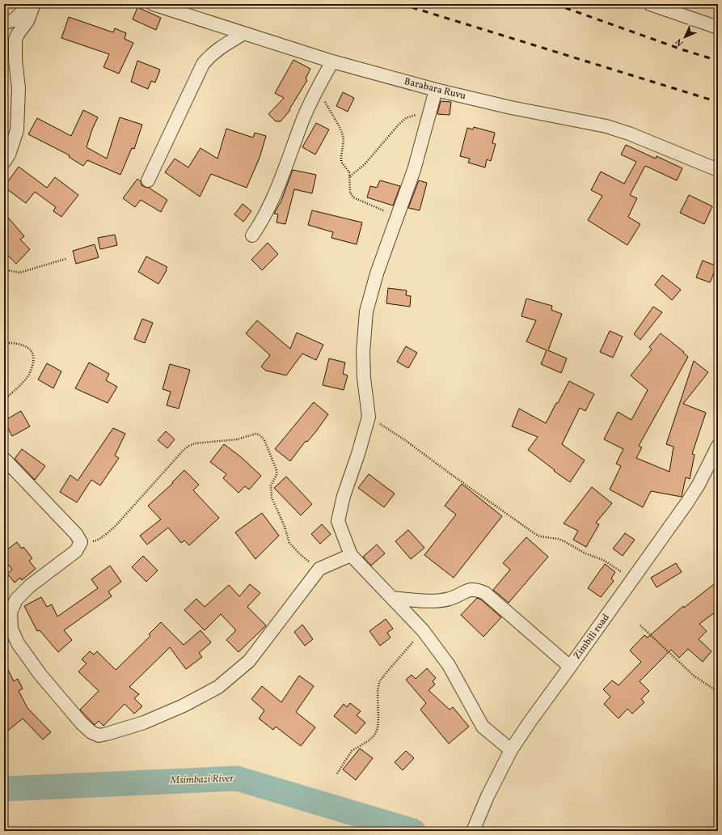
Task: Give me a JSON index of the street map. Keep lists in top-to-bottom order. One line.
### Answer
{"streets":{"street":["Barabara Ruvu","Zimbili road"]},"water":["Msimbazi River"],"north":"bottom left"}
